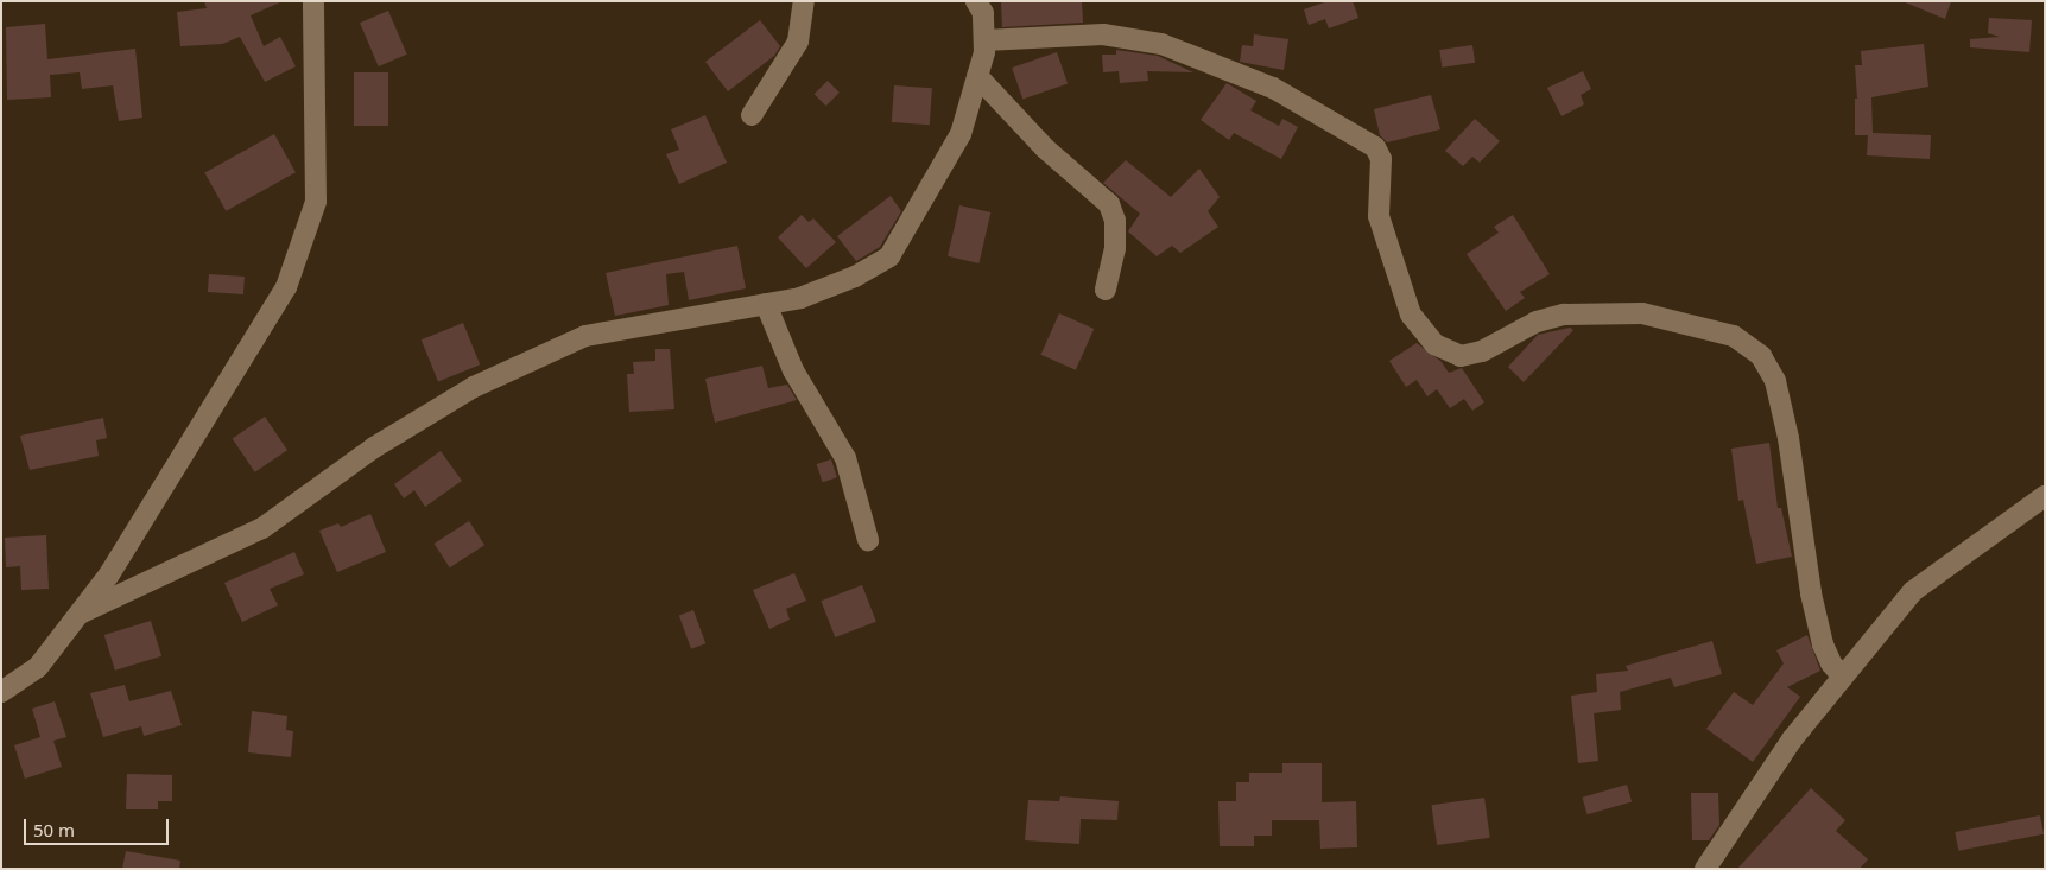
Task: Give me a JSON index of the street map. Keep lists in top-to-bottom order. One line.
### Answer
{"scale_bar":"50 m"}
